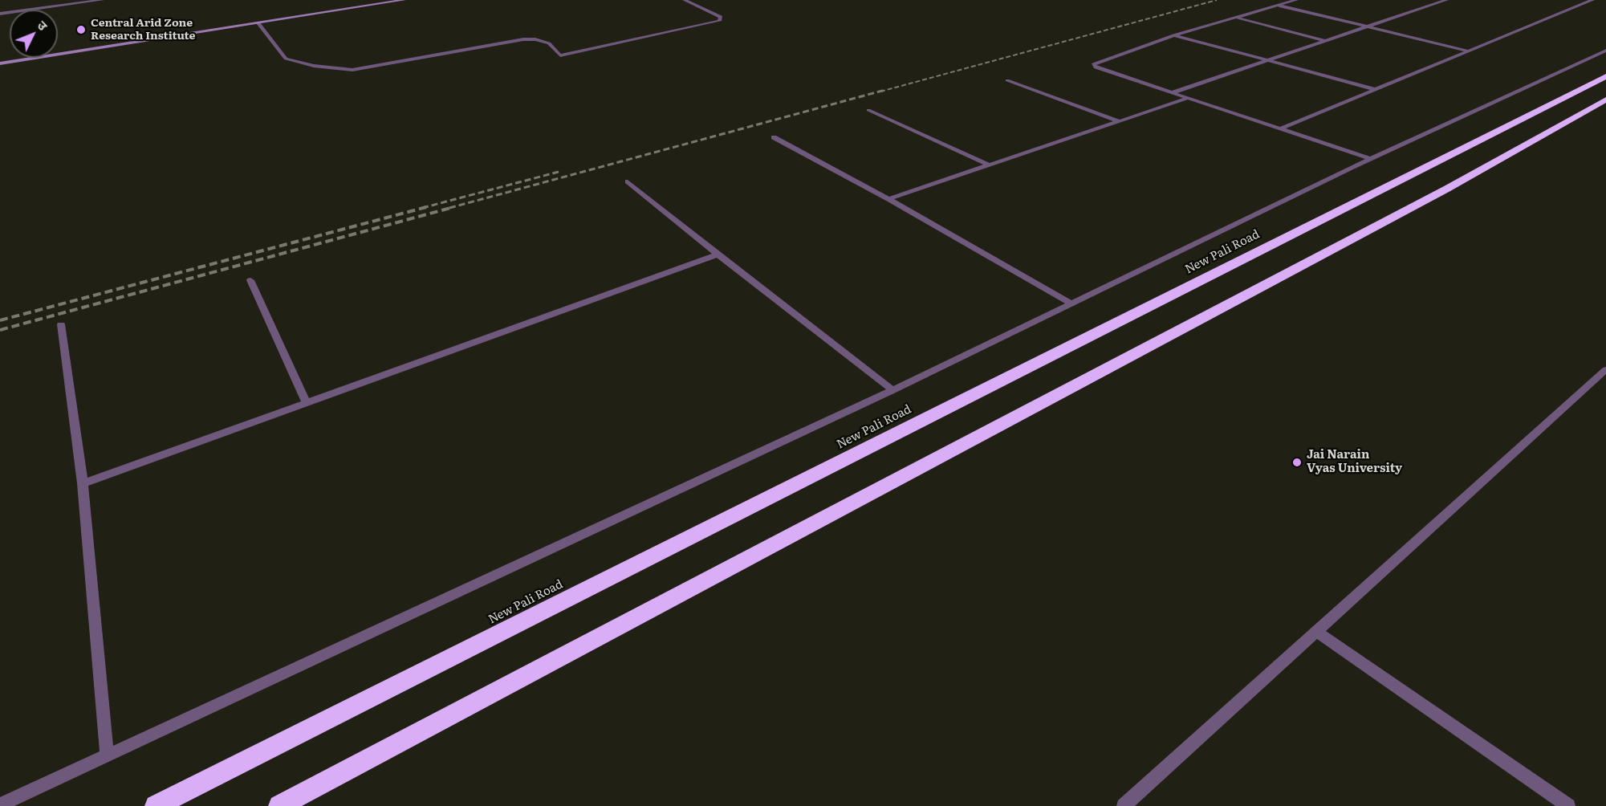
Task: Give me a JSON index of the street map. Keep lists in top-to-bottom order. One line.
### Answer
{"streets":{"highway":["New Pali Road"]},"places":["Central Arid Zone Research Institute","Jai Narain Vyas University"],"north":"top right"}
